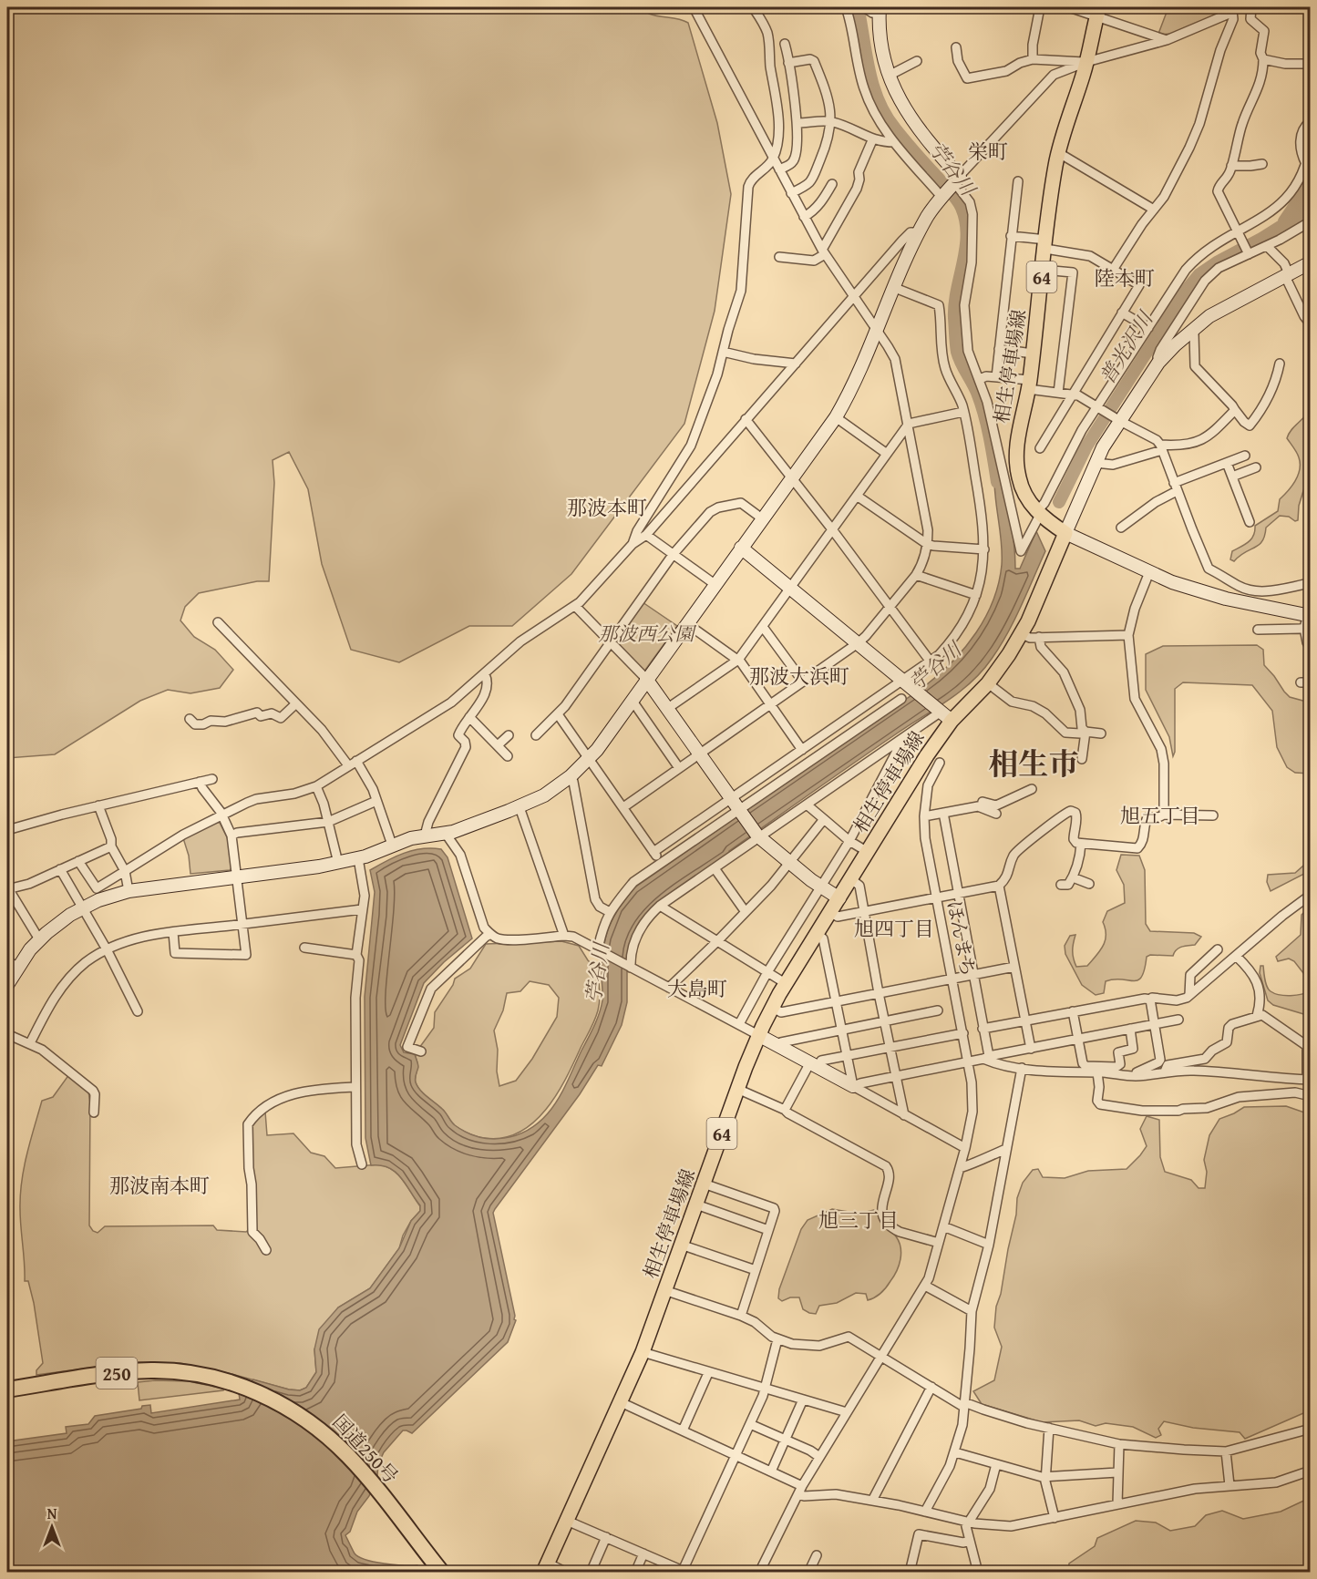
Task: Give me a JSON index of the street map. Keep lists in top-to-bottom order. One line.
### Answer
{"streets":{"highway":["250","国道250号"],"main road":["64","相生停車場線"],"street":["ほんまち"]},"districts":["栄町","陸本町","那波本町","那波大浜町","相生市","旭五丁目","旭四丁目","大島町","那波南本町","旭三丁目"],"water":["苧谷川","普光沢川"],"parks":["那波西公園"],"north":"top"}
